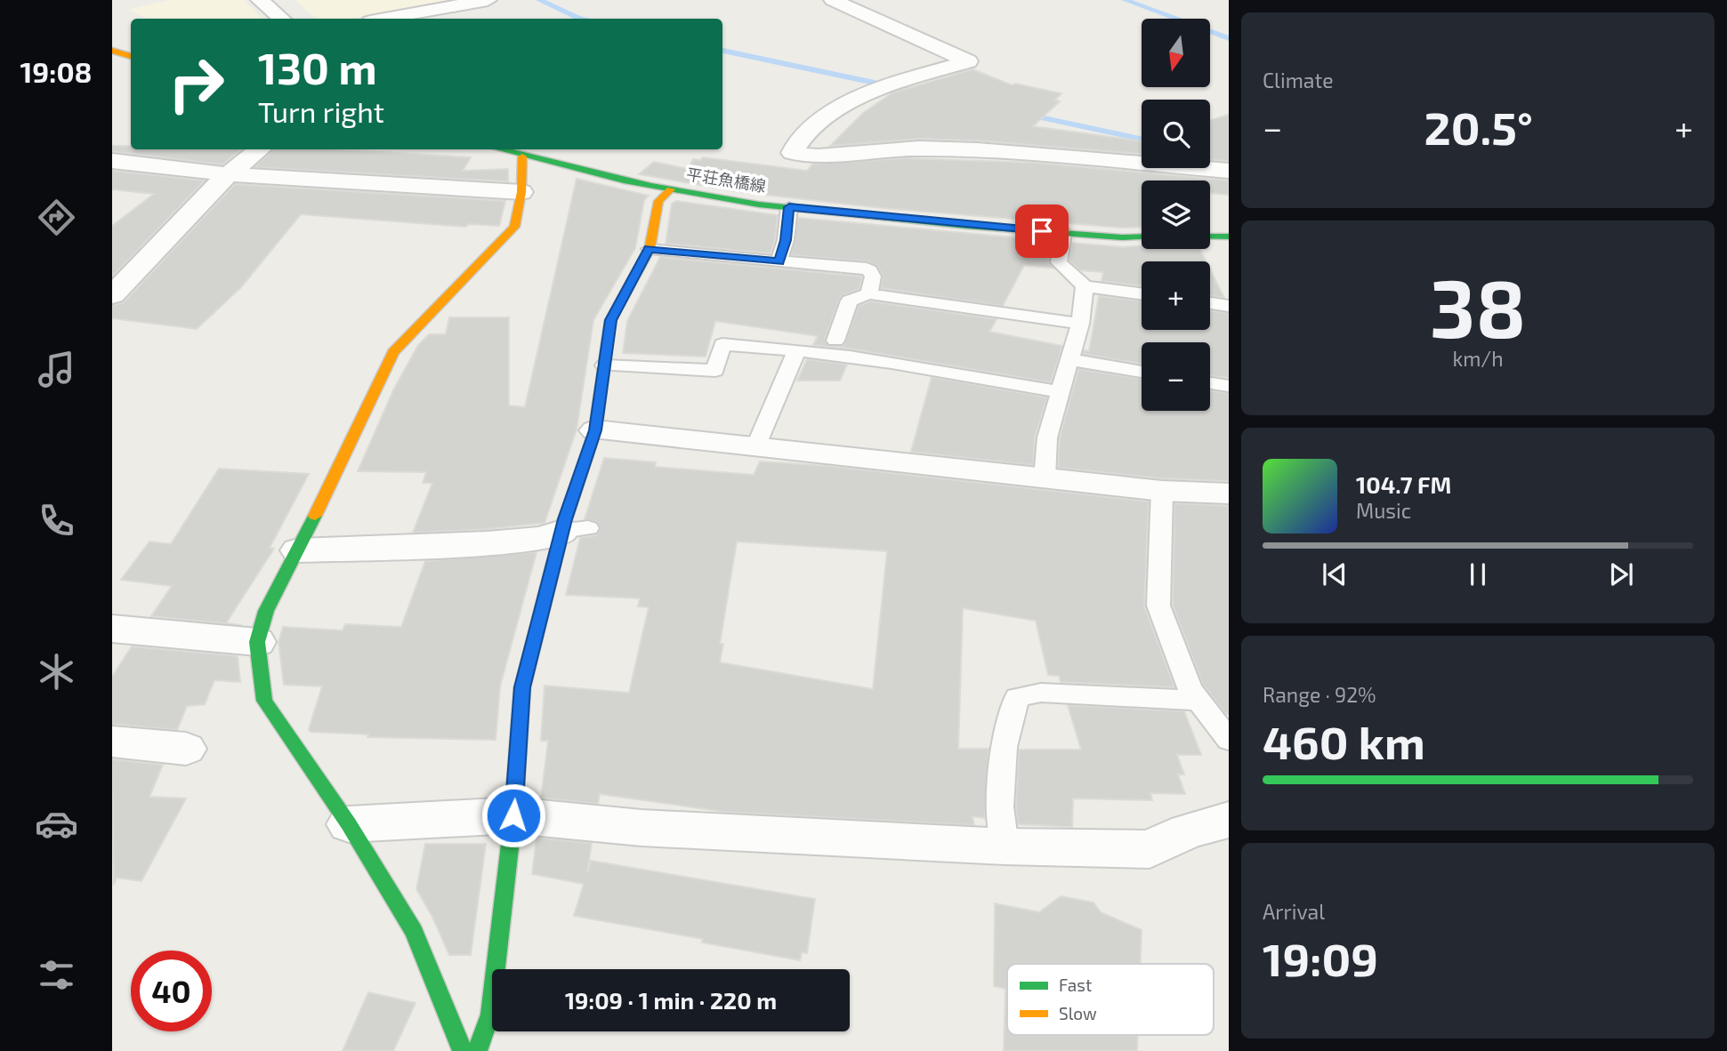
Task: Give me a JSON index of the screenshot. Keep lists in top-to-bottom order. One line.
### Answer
{"streets":{"street":["平荘魚橋線"]},"legend":["Fast","Slow"],"north":"bottom","page":{"tabs":"19:08","tile":["Climate",["38","km/h"],["Range · 92%","460 km"],["Arrival","19:09"]],"map_buttons":["+","−"],"turn":["130 m","Turn right"],"heat":["−","20.5°","+"],"song":["104.7 FM","Music"],"limit":"40","trip":"19:09 · 1 min · 220 m"}}
